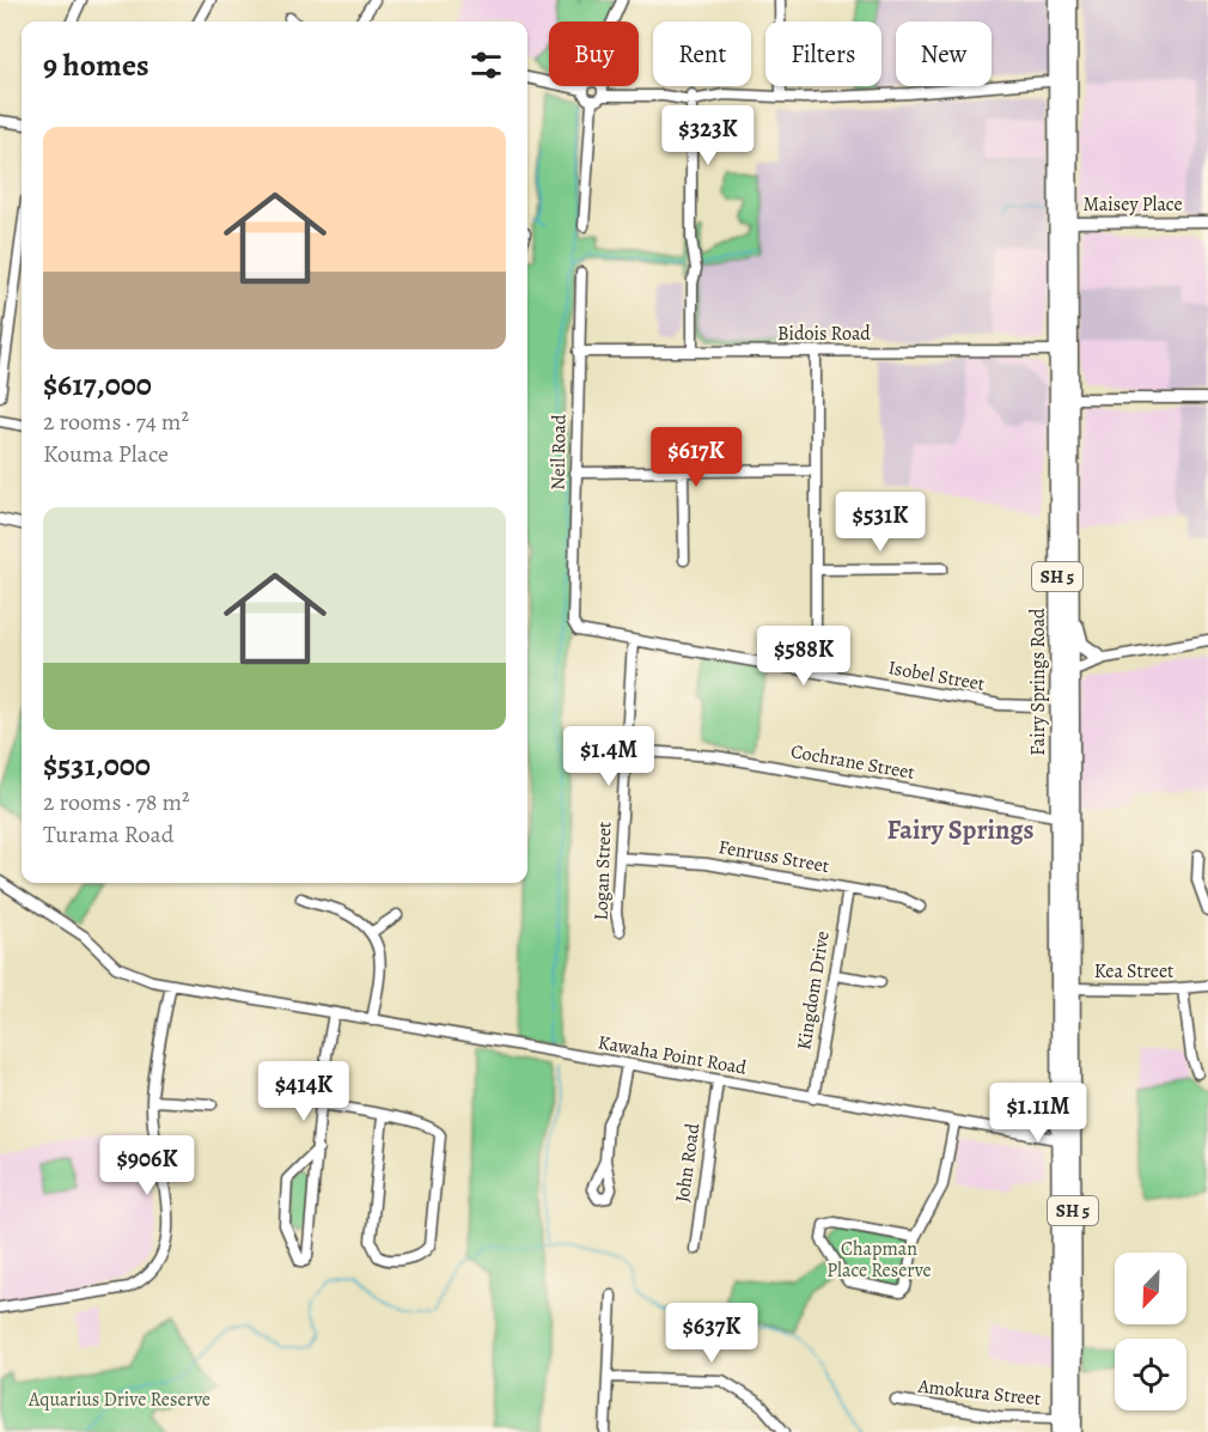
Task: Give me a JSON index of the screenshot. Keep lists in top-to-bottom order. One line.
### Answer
{"streets":{"highway":["SH 5","Fairy Springs Road"],"street":["Maisey Place","Bidois Road","Neil Road","Isobel Street","Cochrane Street","Fenruss Street","Logan Street","Kea Street","Kingdom Drive","Kawaha Point Road","John Road","Amokura Street"]},"crossings":[["Maisey Place","Fairy Springs Road"],["Bidois Road","Neil Road"],["Bidois Road","Fairy Springs Road"],["Neil Road","Isobel Street"],["SH 5","Fairy Springs Road"],["Isobel Street","Logan Street"],["Fairy Springs Road","Cochrane Street"],["Fairy Springs Road","Kea Street"],["Fairy Springs Road","Kawaha Point Road"],["Fairy Springs Road","Amokura Street"],["Cochrane Street","Logan Street"],["Fenruss Street","Logan Street"],["Fenruss Street","Kingdom Drive"],["Kingdom Drive","Kawaha Point Road"],["Kawaha Point Road","John Road"]],"districts":["Fairy Springs"],"parks":["Chapman Place Reserve","Aquarius Drive Reserve"],"north":"bottom left","page":{"chip":["Buy","Rent","Filters","New"],"heading":"9 homes","price":["$323K","$617K","$531K","$588K","$1.4M","$414K","$1.11M","$906K","$637K"],"list":[{"name":"$617,000","note":"2 rooms · 74 m² · Kouma Place"},{"name":"$531,000","note":"2 rooms · 78 m² · Turama Road"}]}}
